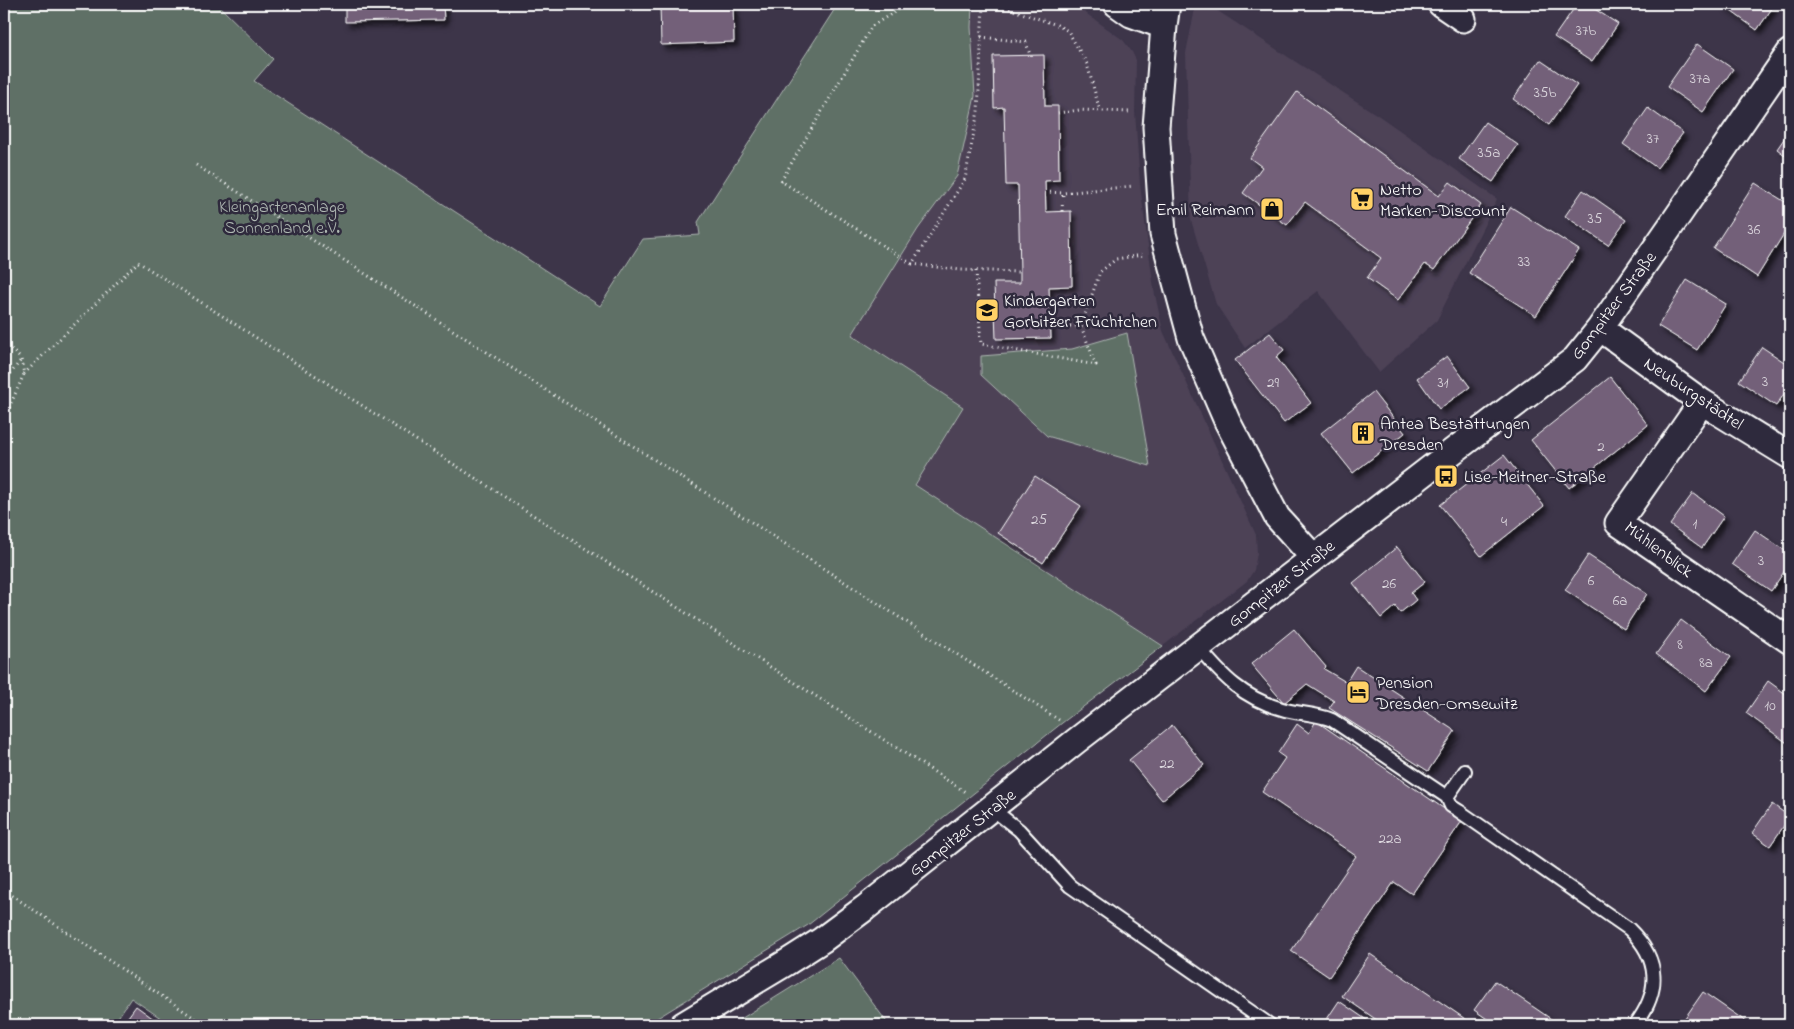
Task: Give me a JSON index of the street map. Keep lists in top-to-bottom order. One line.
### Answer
{"streets":{"street":["Gompitzer Straße","Neuburgstädtel","Mühlenblick"]},"crossings":[["Gompitzer Straße","Neuburgstädtel"],["Neuburgstädtel","Mühlenblick"]],"parks":["Kleingartenanlage Sonnenland e.V."],"places":{"supermarket":["Netto Marken-Discount"],"shop":["Emil Reimann"],"school or university":["Kindergarten Gorbitzer Früchtchen"],"building":["Antea Bestattungen Dresden"],"bus stop":["Lise-Meitner-Straße"],"hotel":["Pension Dresden-Omsewitz"]},"house_numbers":["37b","37a","35b","37","35a","35","36","33","3","29","31","2","25","4","1","3","6","26","6a","8","8a","10","22","22a"]}
